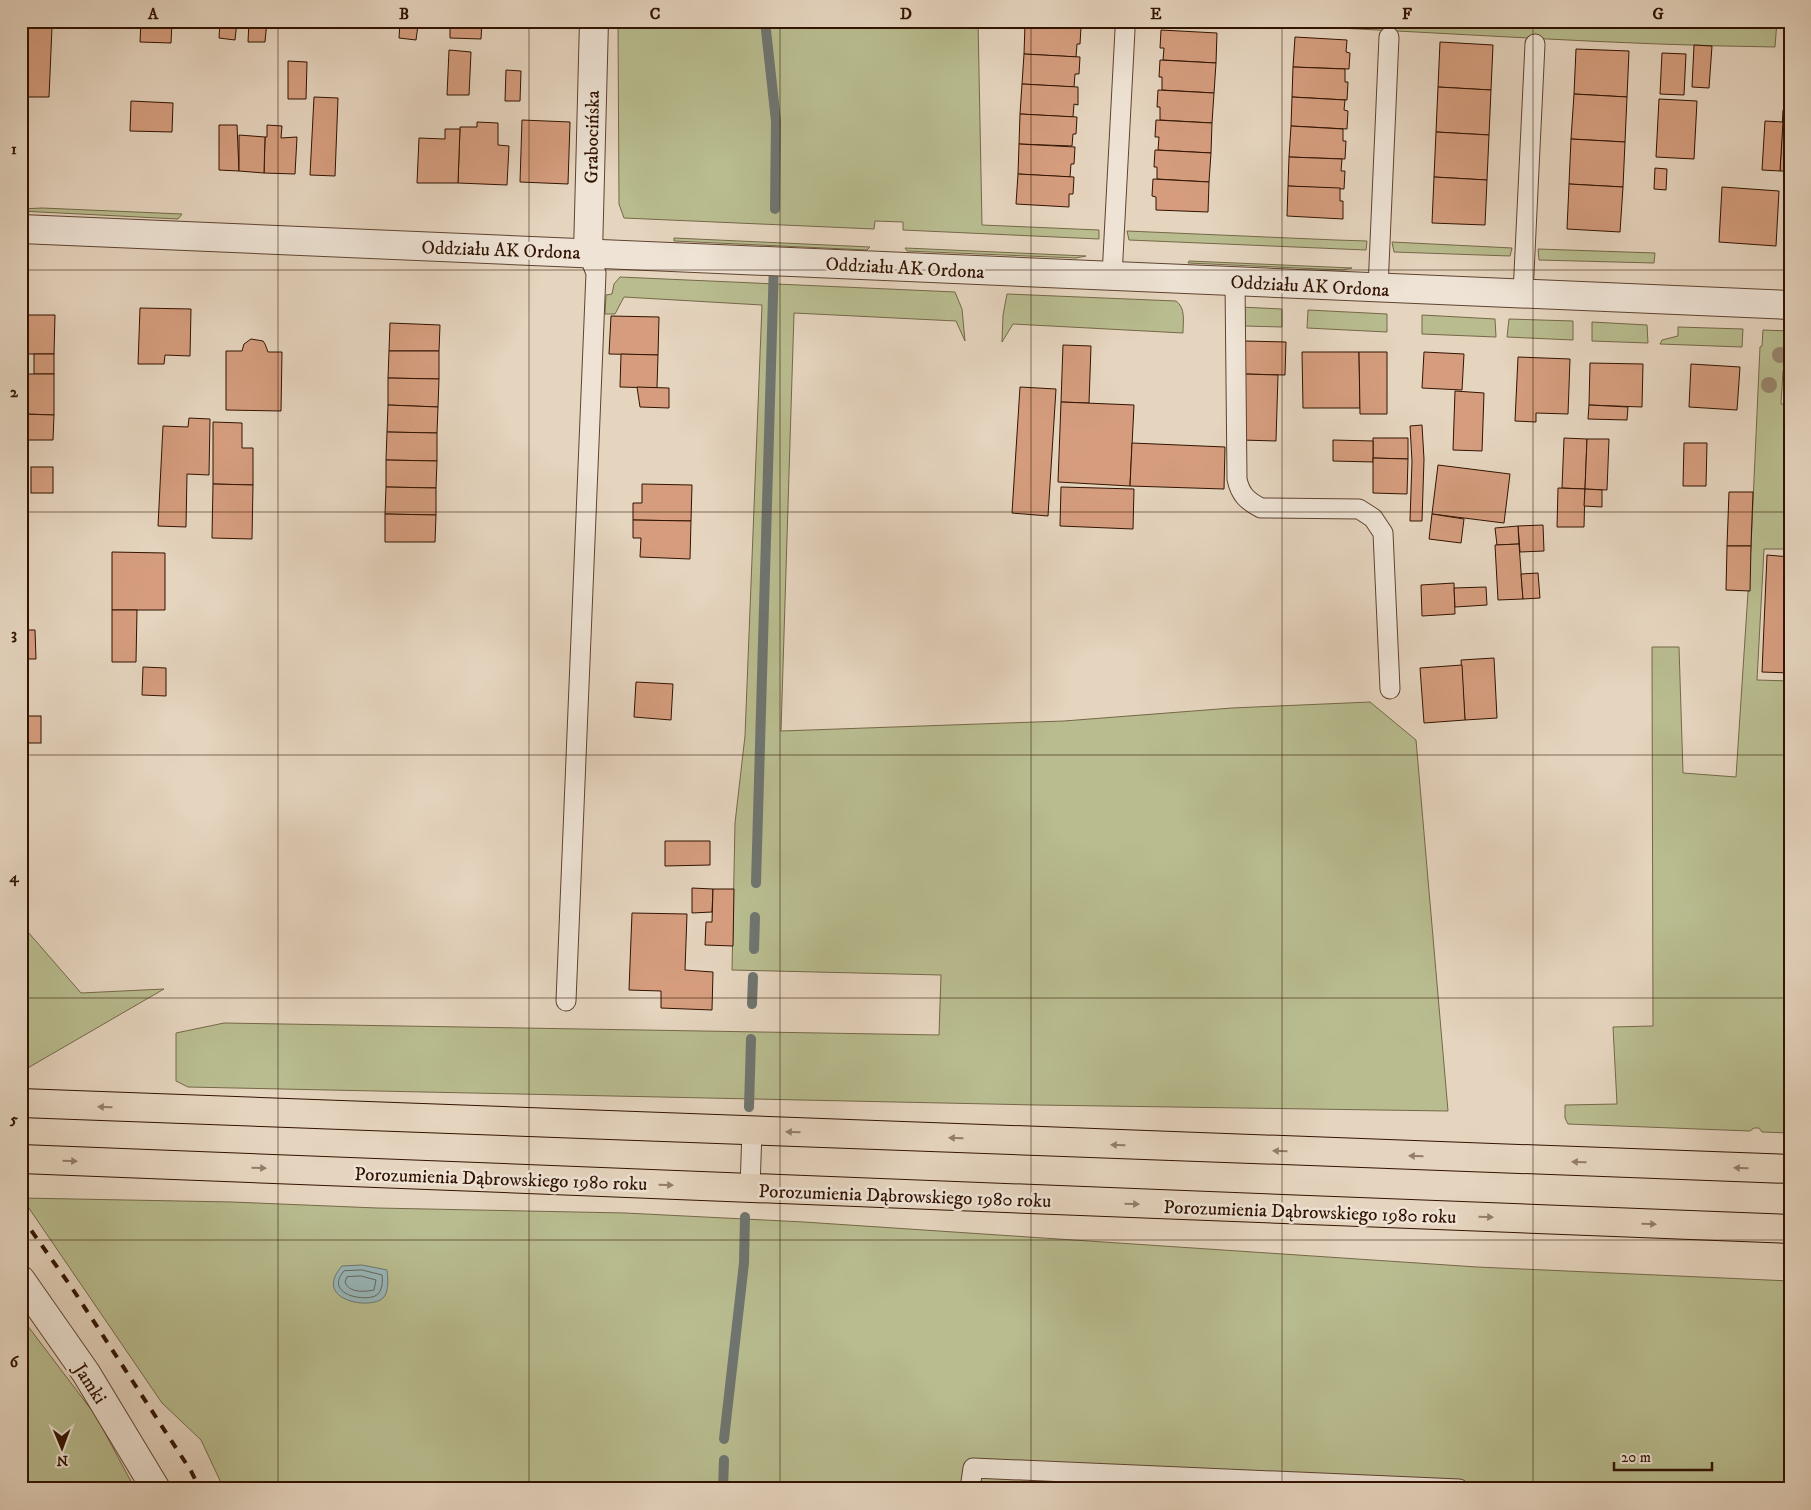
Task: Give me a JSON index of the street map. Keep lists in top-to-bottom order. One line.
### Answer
{"streets":{"main road":["Porozumienia Dąbrowskiego 1980 roku"],"street":["Grabocińska","Oddziału AK Ordona","Jamki"]},"crossings":[["Grabocińska","Oddziału AK Ordona"]],"scale_bar":"20 m","north":"bottom","grid":{"columns":["A","B","C","D","E","F","G"],"rows":["1","2","3","4","5","6"]}}
